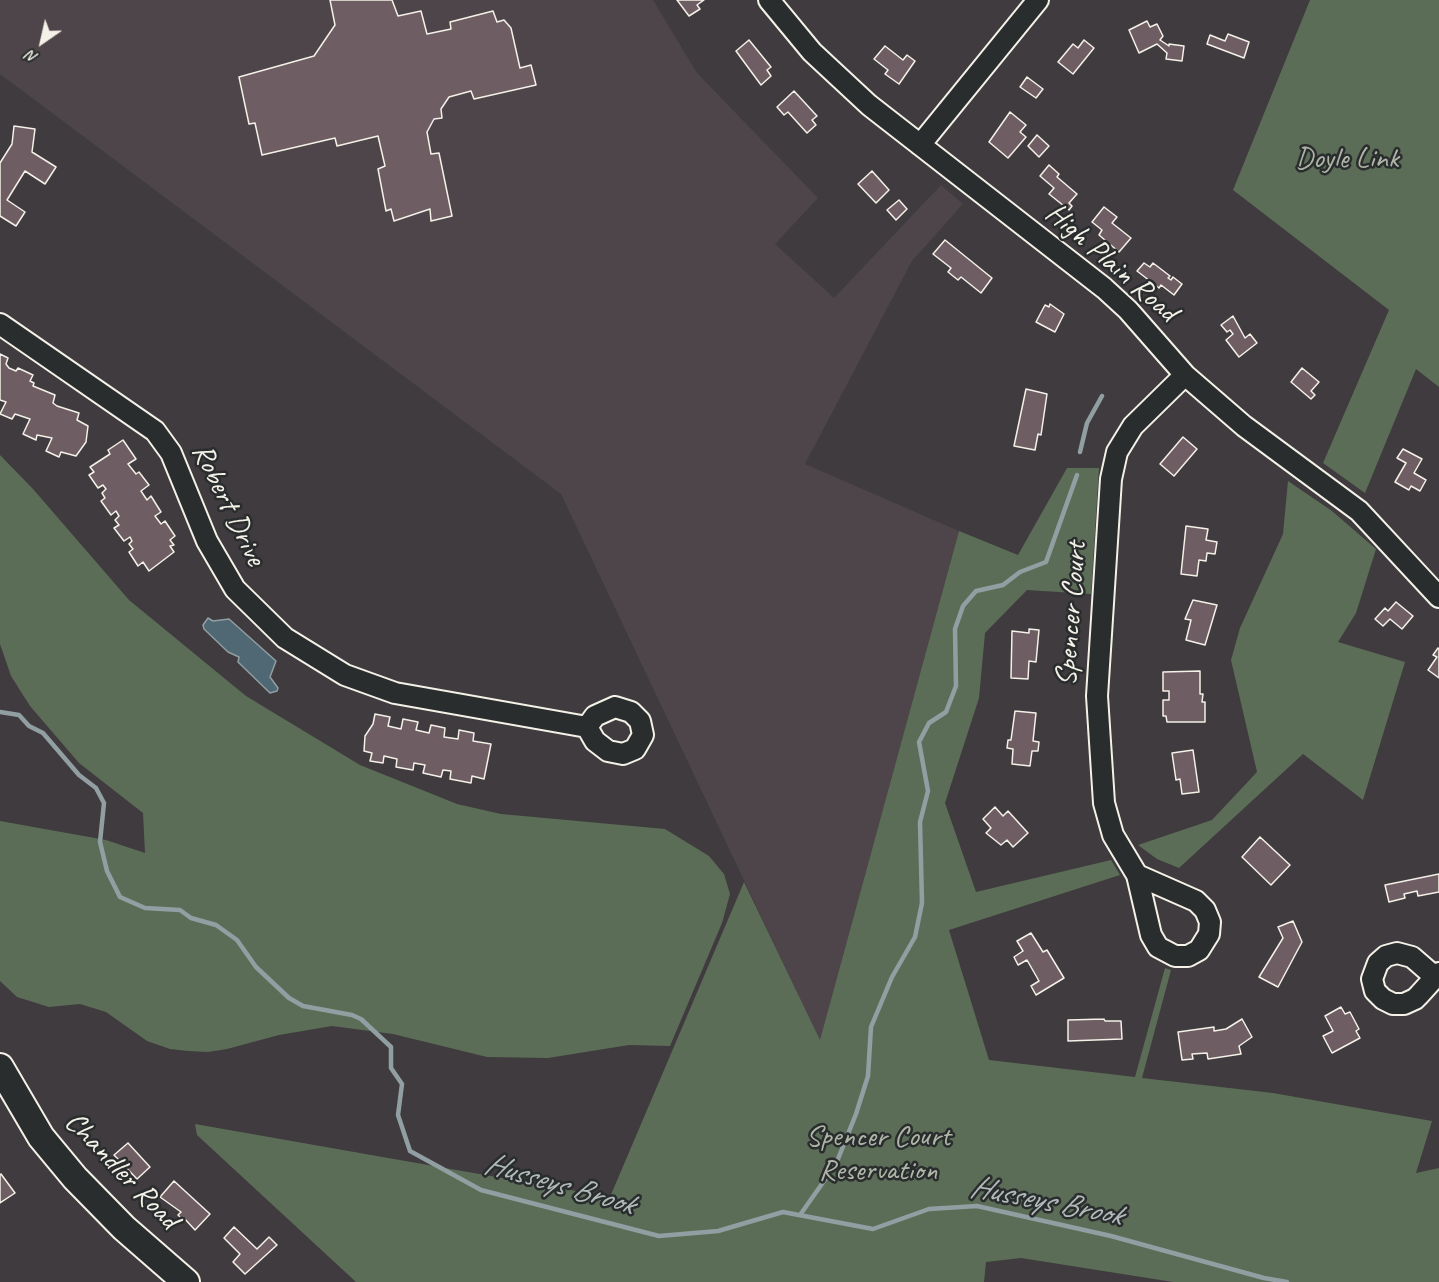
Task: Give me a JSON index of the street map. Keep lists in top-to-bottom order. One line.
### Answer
{"streets":{"main road":["Chandler Road"],"street":["High Plain Road","Robert Drive","Spencer Court"]},"crossings":[["High Plain Road","Spencer Court"]],"water":["Husseys Brook"],"parks":["Doyle Link","Spencer Court Reservation"],"north":"bottom left"}
